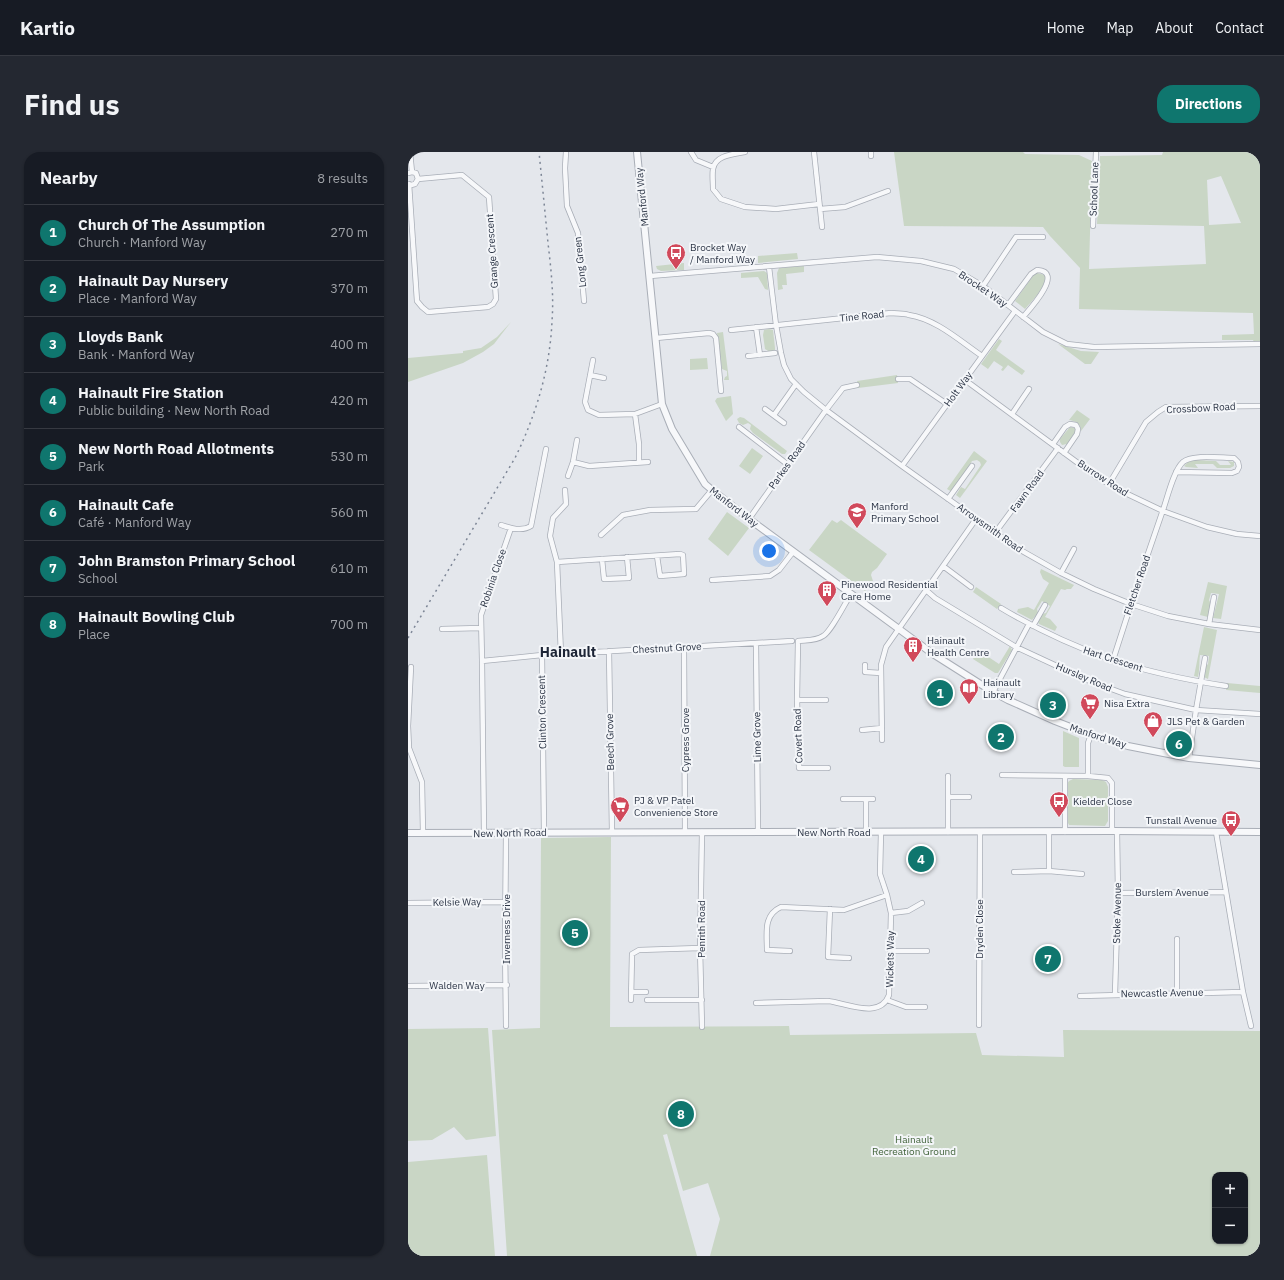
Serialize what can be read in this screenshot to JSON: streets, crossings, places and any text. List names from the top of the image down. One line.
{"streets":{"street":["School Lane","Manford Way","Grange Crescent","Long Green","Brocket Way","Tine Road","Holt Way","Crossbow Road","Parkes Road","Burrow Road","Fawn Road","Arrowsmith Road","Robinia Close","Fletcher Road","Chestnut Grove","Hart Crescent","Hursley Road","Clinton Crescent","Covert Road","Lime Grove","Cypress Grove","Beech Grove","New North Road","Burslem Avenue","Kelsie Way","Stoke Avenue","Inverness Drive","Penrith Road","Dryden Close","Wickets Way","Walden Way","Newcastle Avenue"]},"crossings":[["Manford Way","Brocket Way"],["Manford Way","Parkes Road"],["Manford Way","Covert Road"],["Brocket Way","Holt Way"],["Brocket Way","Arrowsmith Road"],["Tine Road","Holt Way"],["Tine Road","Arrowsmith Road"],["Holt Way","Burrow Road"],["Holt Way","Arrowsmith Road"],["Crossbow Road","Burrow Road"],["Parkes Road","Arrowsmith Road"],["Burrow Road","Fawn Road"],["Burrow Road","Fletcher Road"],["Fawn Road","Arrowsmith Road"],["Arrowsmith Road","Fletcher Road"],["Fletcher Road","Hart Crescent"],["Chestnut Grove","Clinton Crescent"],["Chestnut Grove","Lime Grove"],["Chestnut Grove","Cypress Grove"],["Chestnut Grove","Beech Grove"],["Clinton Crescent","New North Road"],["Lime Grove","New North Road"],["Cypress Grove","New North Road"],["Beech Grove","New North Road"],["New North Road","Stoke Avenue"],["New North Road","Inverness Drive"],["New North Road","Penrith Road"],["New North Road","Dryden Close"],["New North Road","Wickets Way"],["Burslem Avenue","Stoke Avenue"],["Kelsie Way","Inverness Drive"],["Stoke Avenue","Newcastle Avenue"],["Inverness Drive","Walden Way"]],"districts":["Hainault"],"parks":["Hainault Recreation Ground"],"places":{"bus stop":["Brocket Way / Manford Way","Kielder Close","Tunstall Avenue"],"school or university":["Manford Primary School"],"building":["Pinewood Residential Care Home","Hainault Health Centre"],"library":["Hainault Library"],"supermarket":["Nisa Extra","PJ & VP Patel Convenience Store"],"shop":["JLS Pet & Garden"]},"page":{"header":"Kartio","nav":["Home","Map","About","Contact"],"buttons":"Directions","title":"Find us","heading":["Nearby","8 results"],"list":[{"mark":"1","name":"Church Of The Assumption","note":"Church · Manford Way","value":"270 m"},{"mark":"2","name":"Hainault Day Nursery","note":"Place · Manford Way","value":"370 m"},{"mark":"3","name":"Lloyds Bank","note":"Bank · Manford Way","value":"400 m"},{"mark":"4","name":"Hainault Fire Station","note":"Public building · New North Road","value":"420 m"},{"mark":"5","name":"New North Road Allotments","note":"Park","value":"530 m"},{"mark":"6","name":"Hainault Cafe","note":"Café · Manford Way","value":"560 m"},{"mark":"7","name":"John Bramston Primary School","note":"School","value":"610 m"},{"mark":"8","name":"Hainault Bowling Club","note":"Place","value":"700 m"}],"pins":["1","3","2","6","4","5","7","8"],"map_buttons":["+","−"]}}
